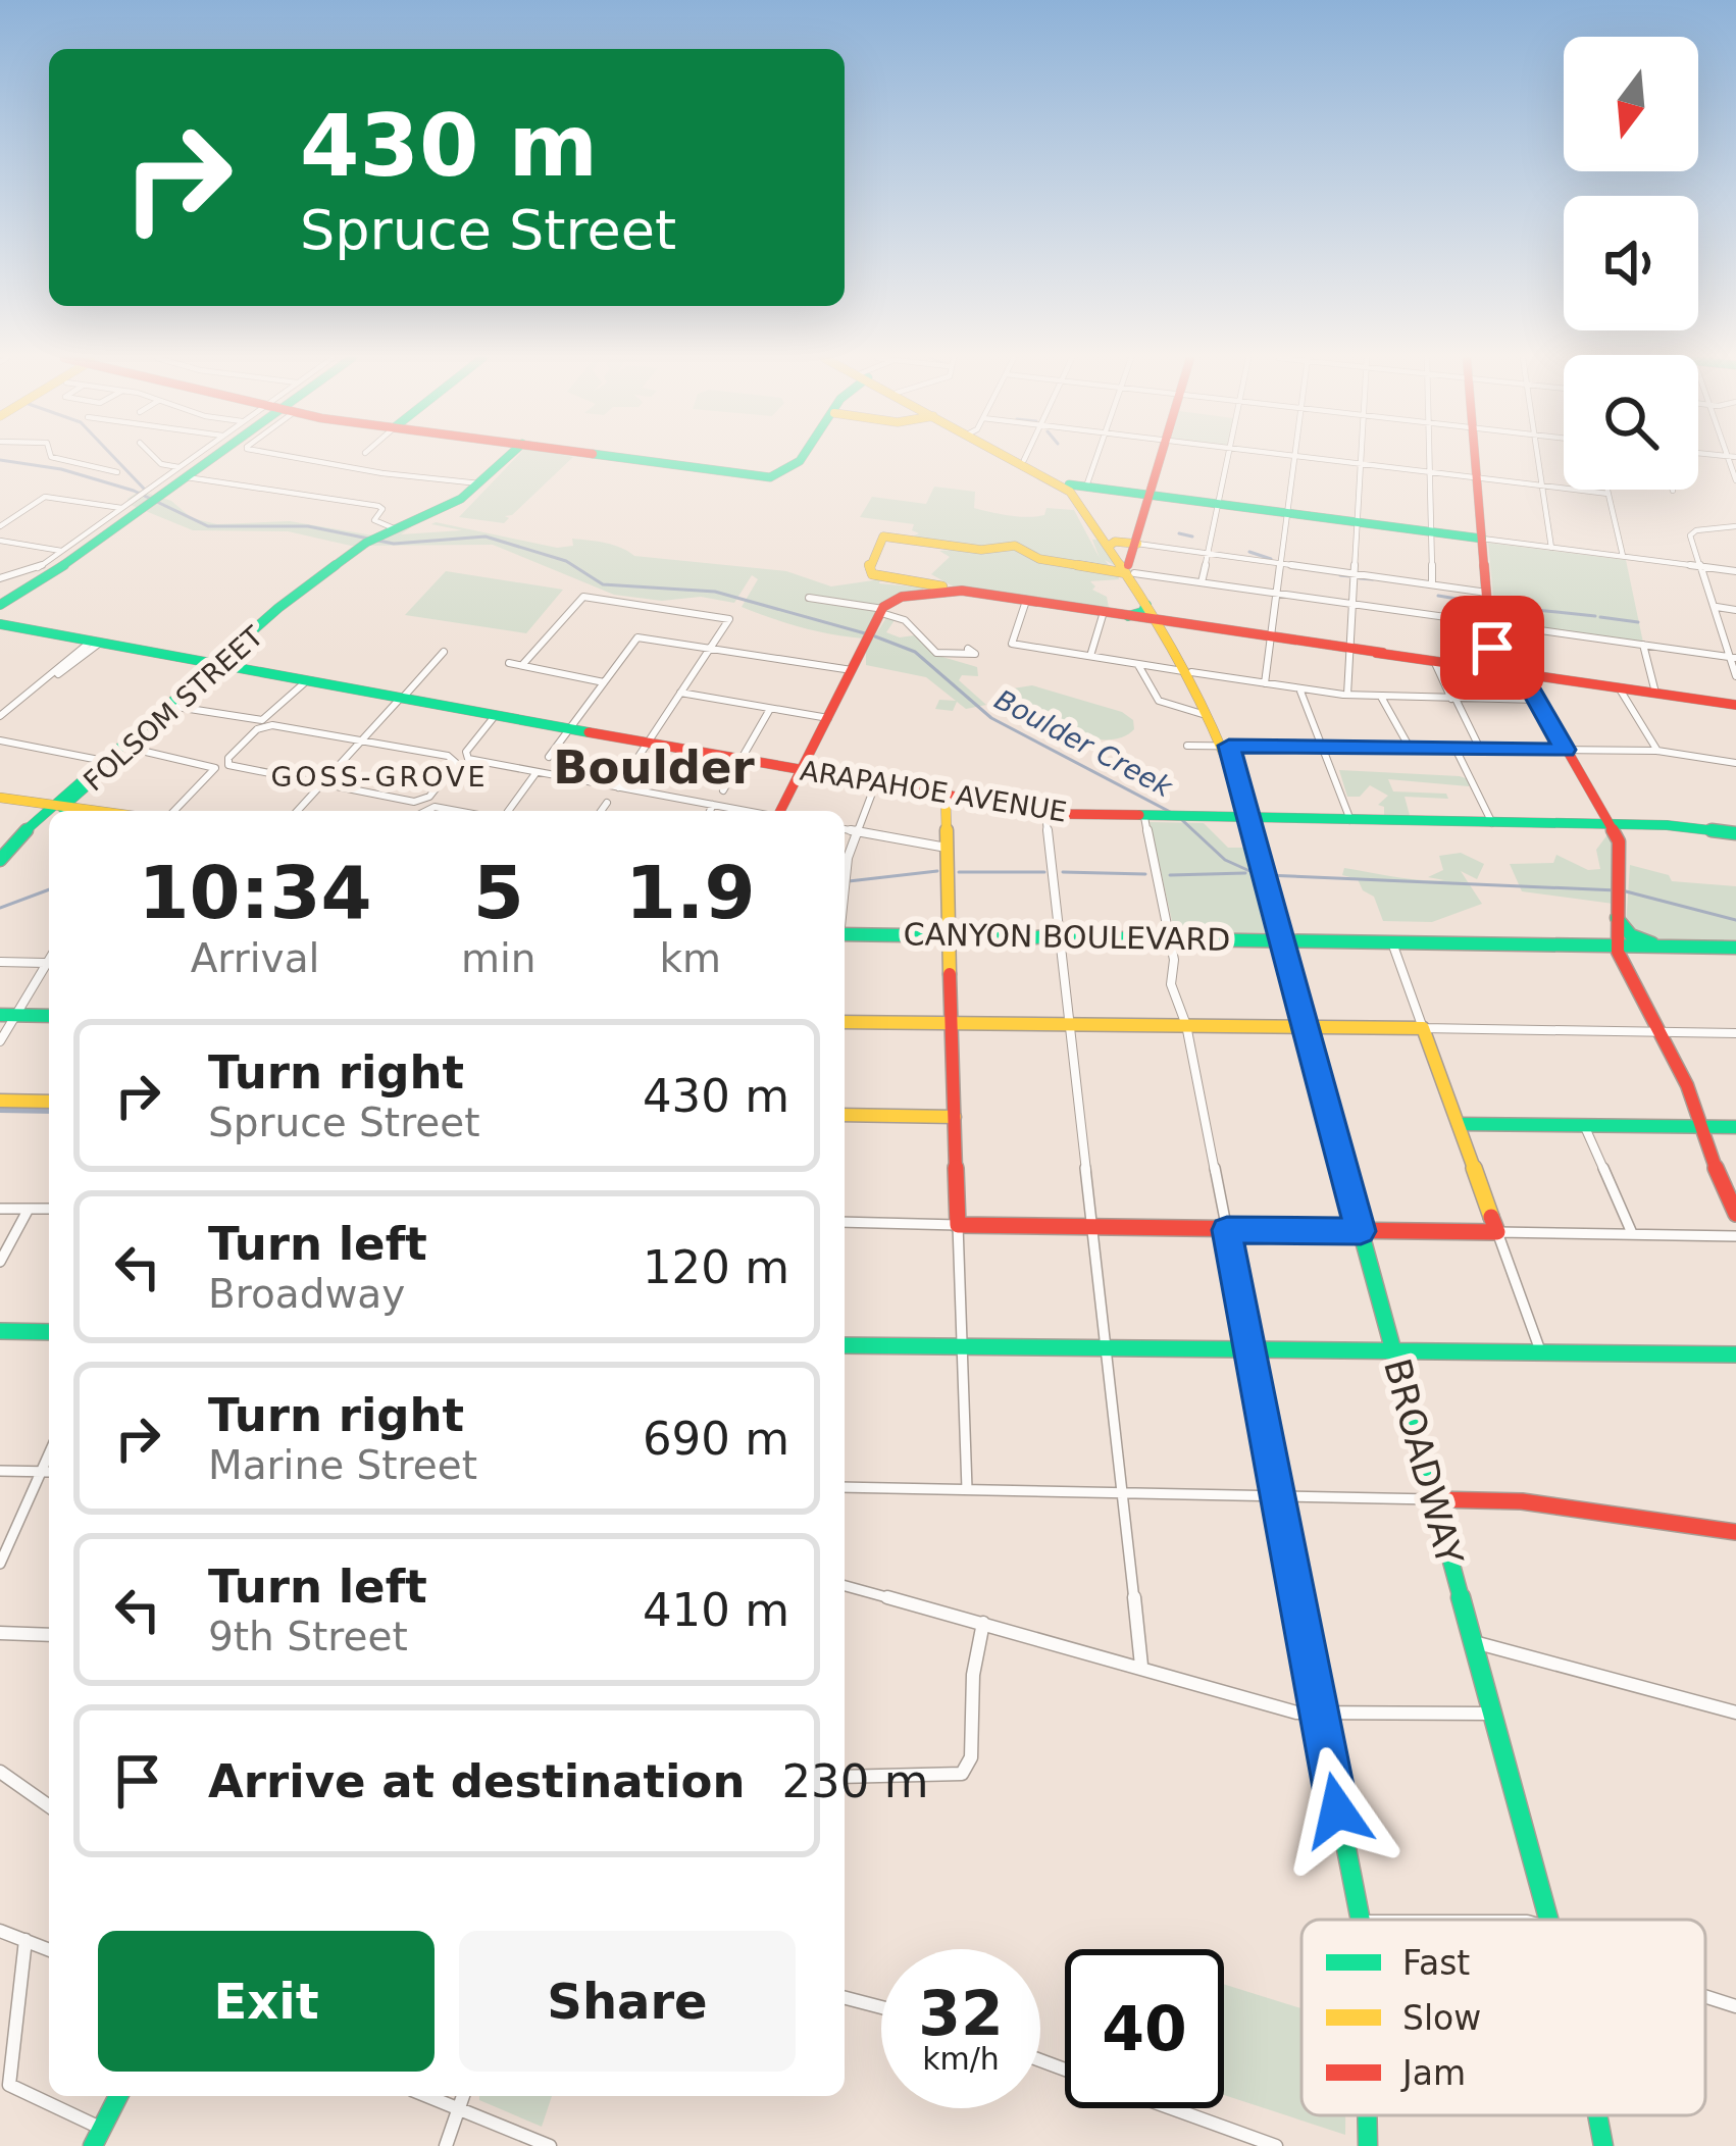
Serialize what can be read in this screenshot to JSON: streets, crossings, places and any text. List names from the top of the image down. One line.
{"streets":{"main road":["FOLSOM STREET","ARAPAHOE AVENUE","CANYON BOULEVARD","BROADWAY"]},"crossings":[["FOLSOM STREET","ARAPAHOE AVENUE"],["ARAPAHOE AVENUE","BROADWAY"],["CANYON BOULEVARD","BROADWAY"]],"districts":["Boulder","GOSS-GROVE"],"water":["Boulder Creek"],"legend":["Fast","Slow","Jam"],"north":"bottom","page":{"turn":["430 m","Spruce Street"],"eta":["10:34","Arrival","5","min","1.9","km"],"list":[{"name":"Turn right","note":"Spruce Street","value":"430 m"},{"name":"Turn left","note":"Broadway","value":"120 m"},{"name":"Turn right","note":"Marine Street","value":"690 m"},{"name":"Turn left","note":"9th Street","value":"410 m"},{"name":"Arrive at destination","value":"230 m"}],"buttons":["Exit","Share"],"speed":"32 km/h","limit":"40"}}
